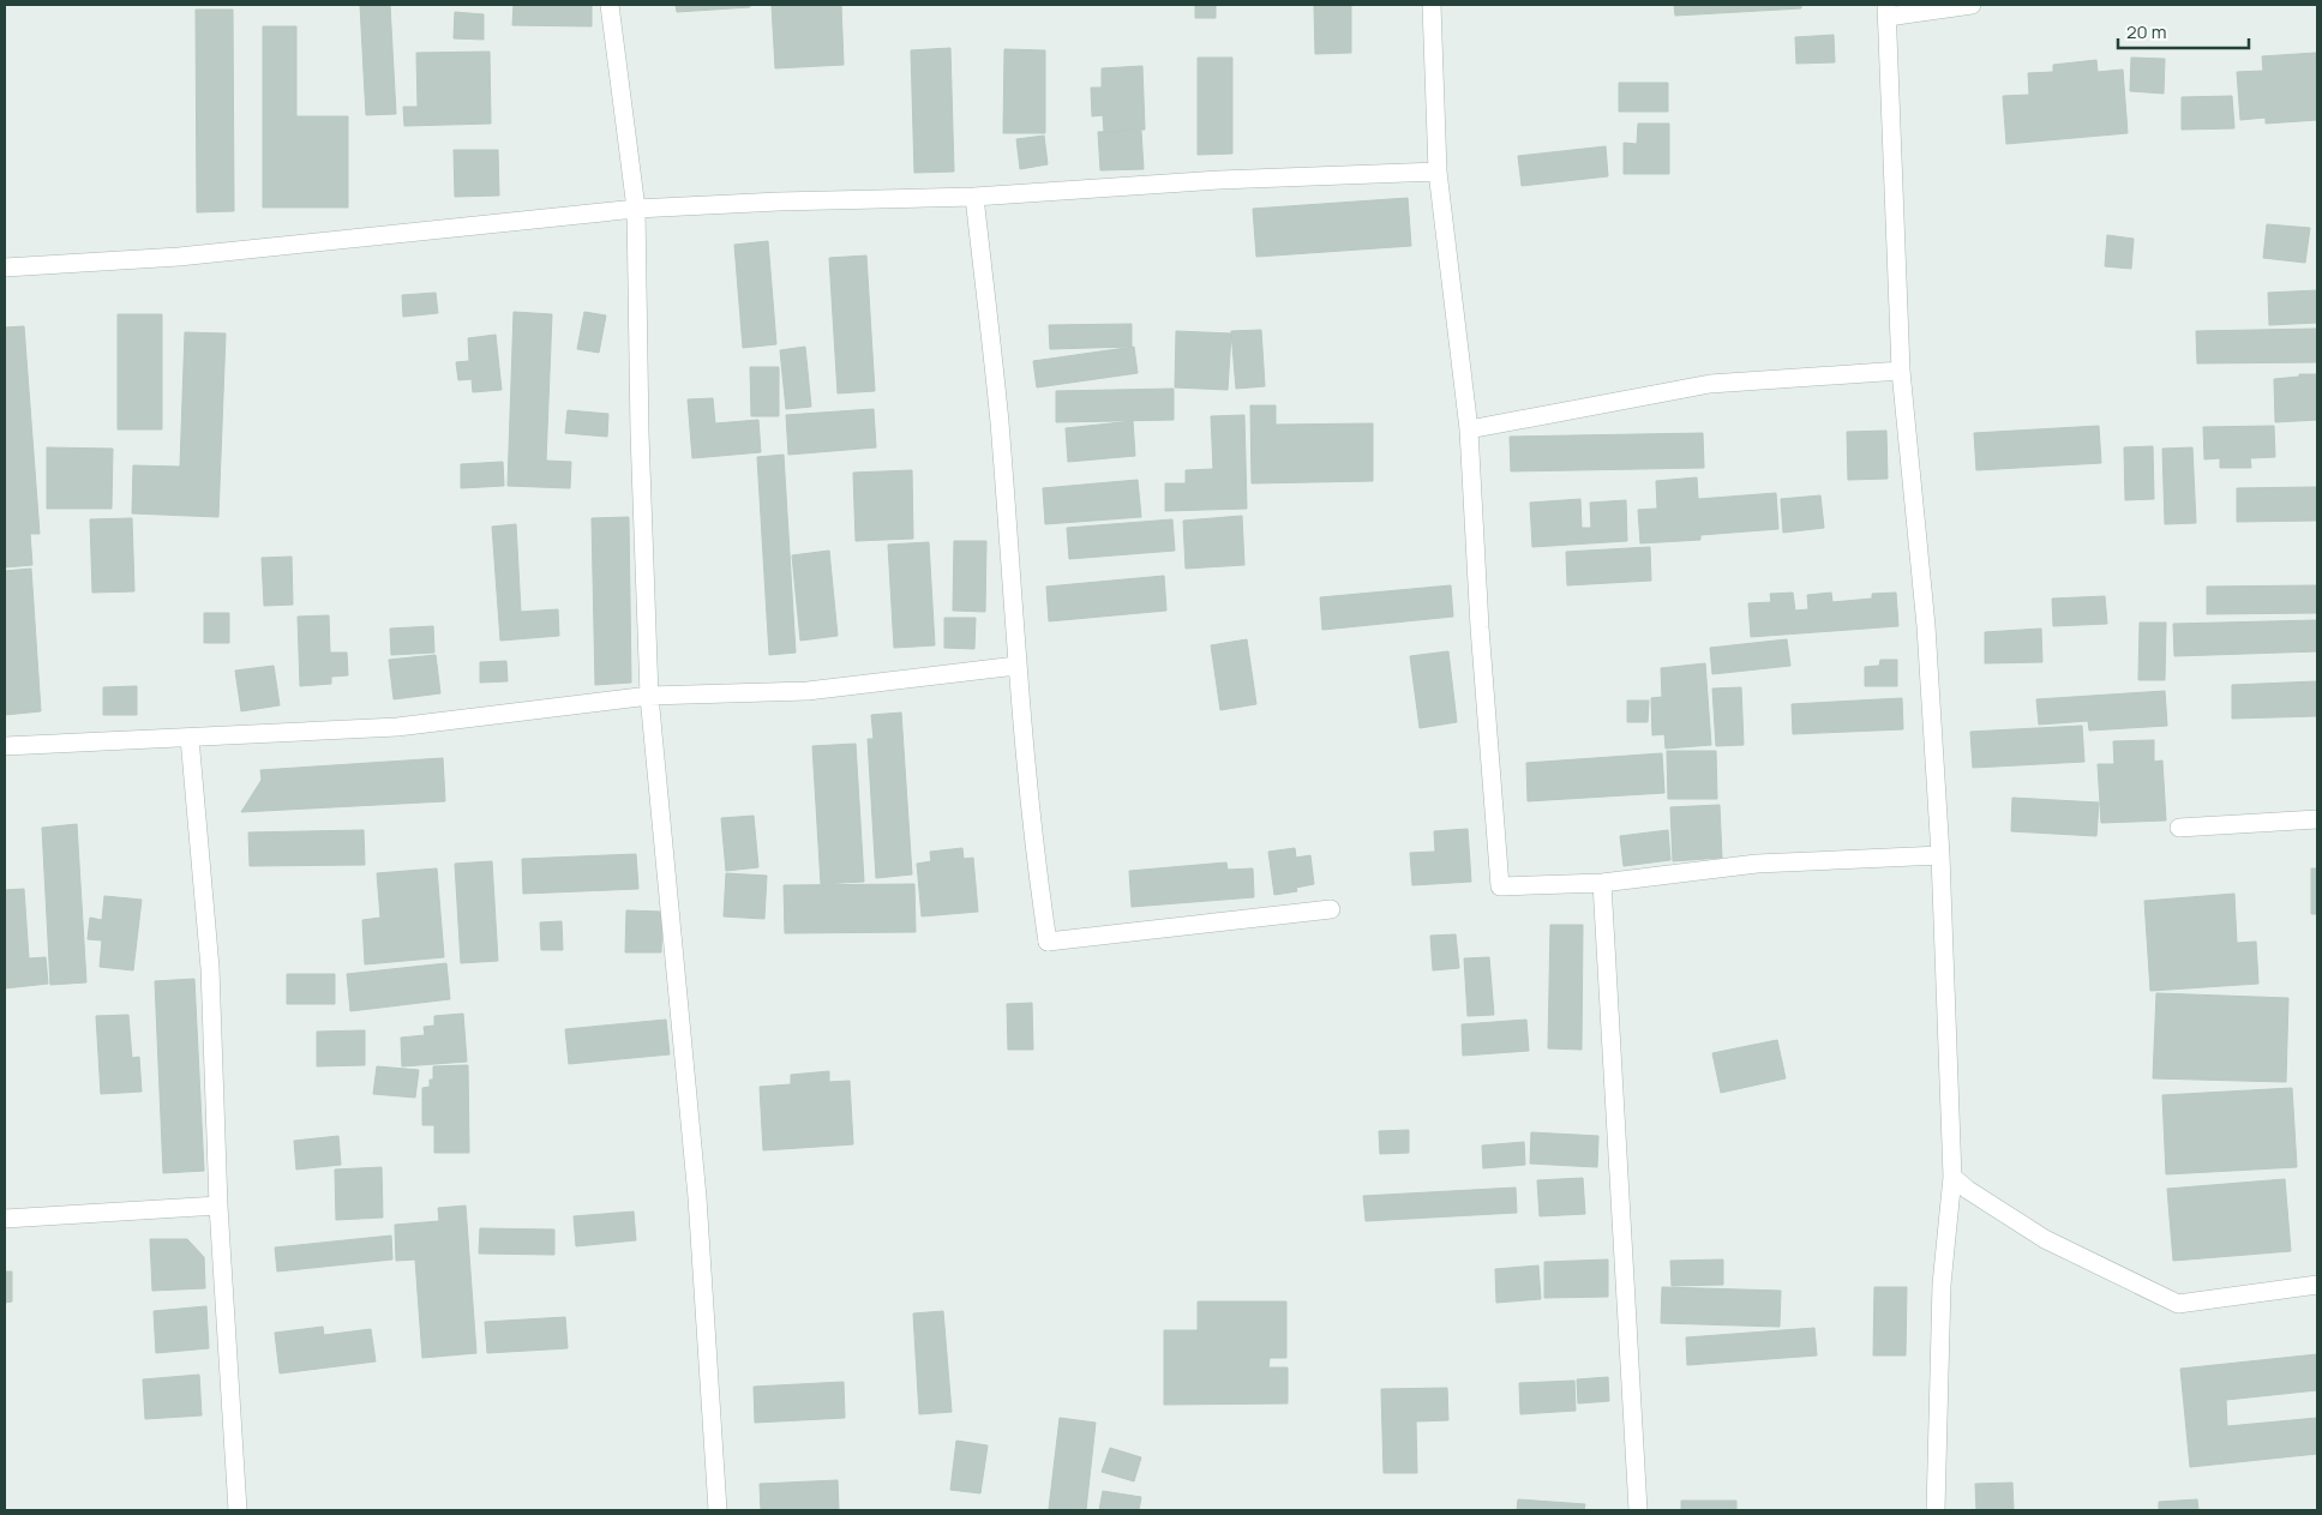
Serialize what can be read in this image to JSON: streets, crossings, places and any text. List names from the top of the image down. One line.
{"scale_bar":"20 m"}
